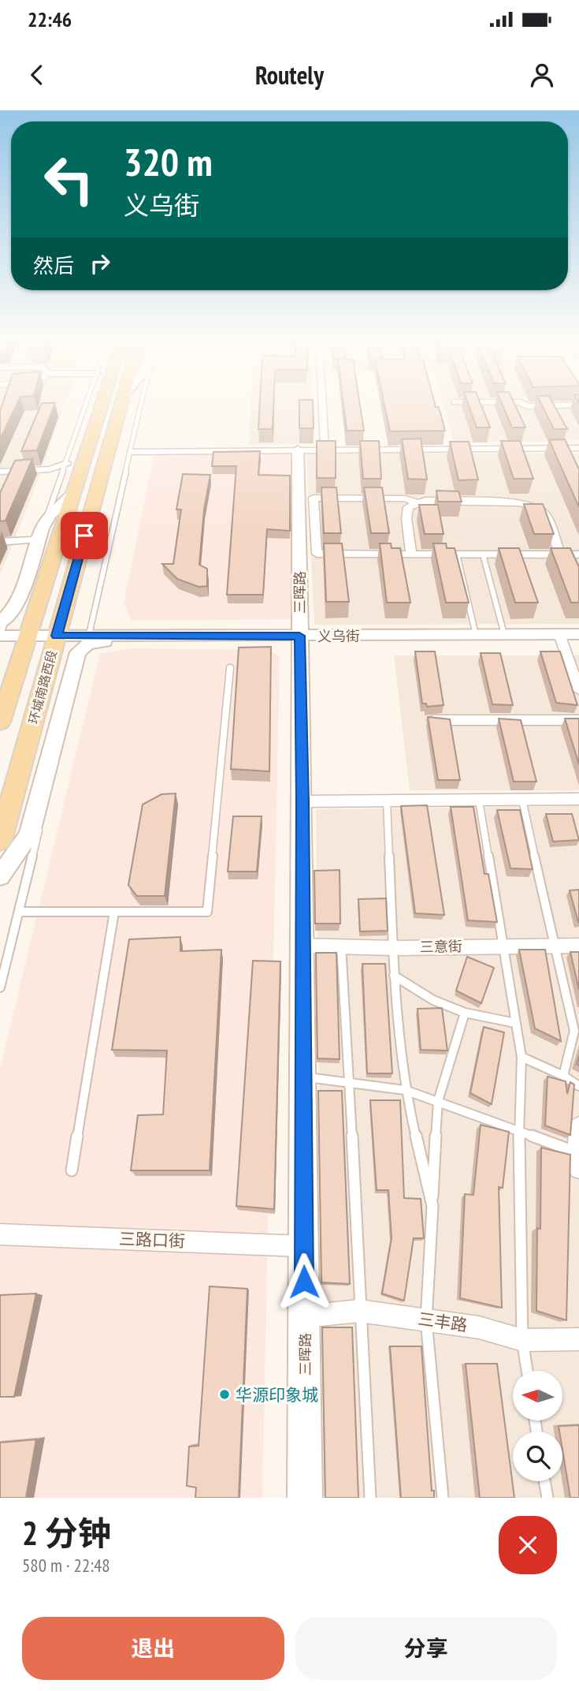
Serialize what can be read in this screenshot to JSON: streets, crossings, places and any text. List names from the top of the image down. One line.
{"streets":{"main road":["环城南路西段"],"street":["三晖路","义乌街","三意街","三路口街","三丰路"]},"crossings":[["三晖路","义乌街"],["三晖路","三意街"],["三晖路","三路口街"],["三晖路","三丰路"]],"places":["华源印象城"],"north":"left","page":{"status":"22:46","header":"Routely","turn":["320 m","义乌街"],"then":"然后","heading":["2 分钟","580 m · 22:48"],"buttons":["退出","分享"]}}
